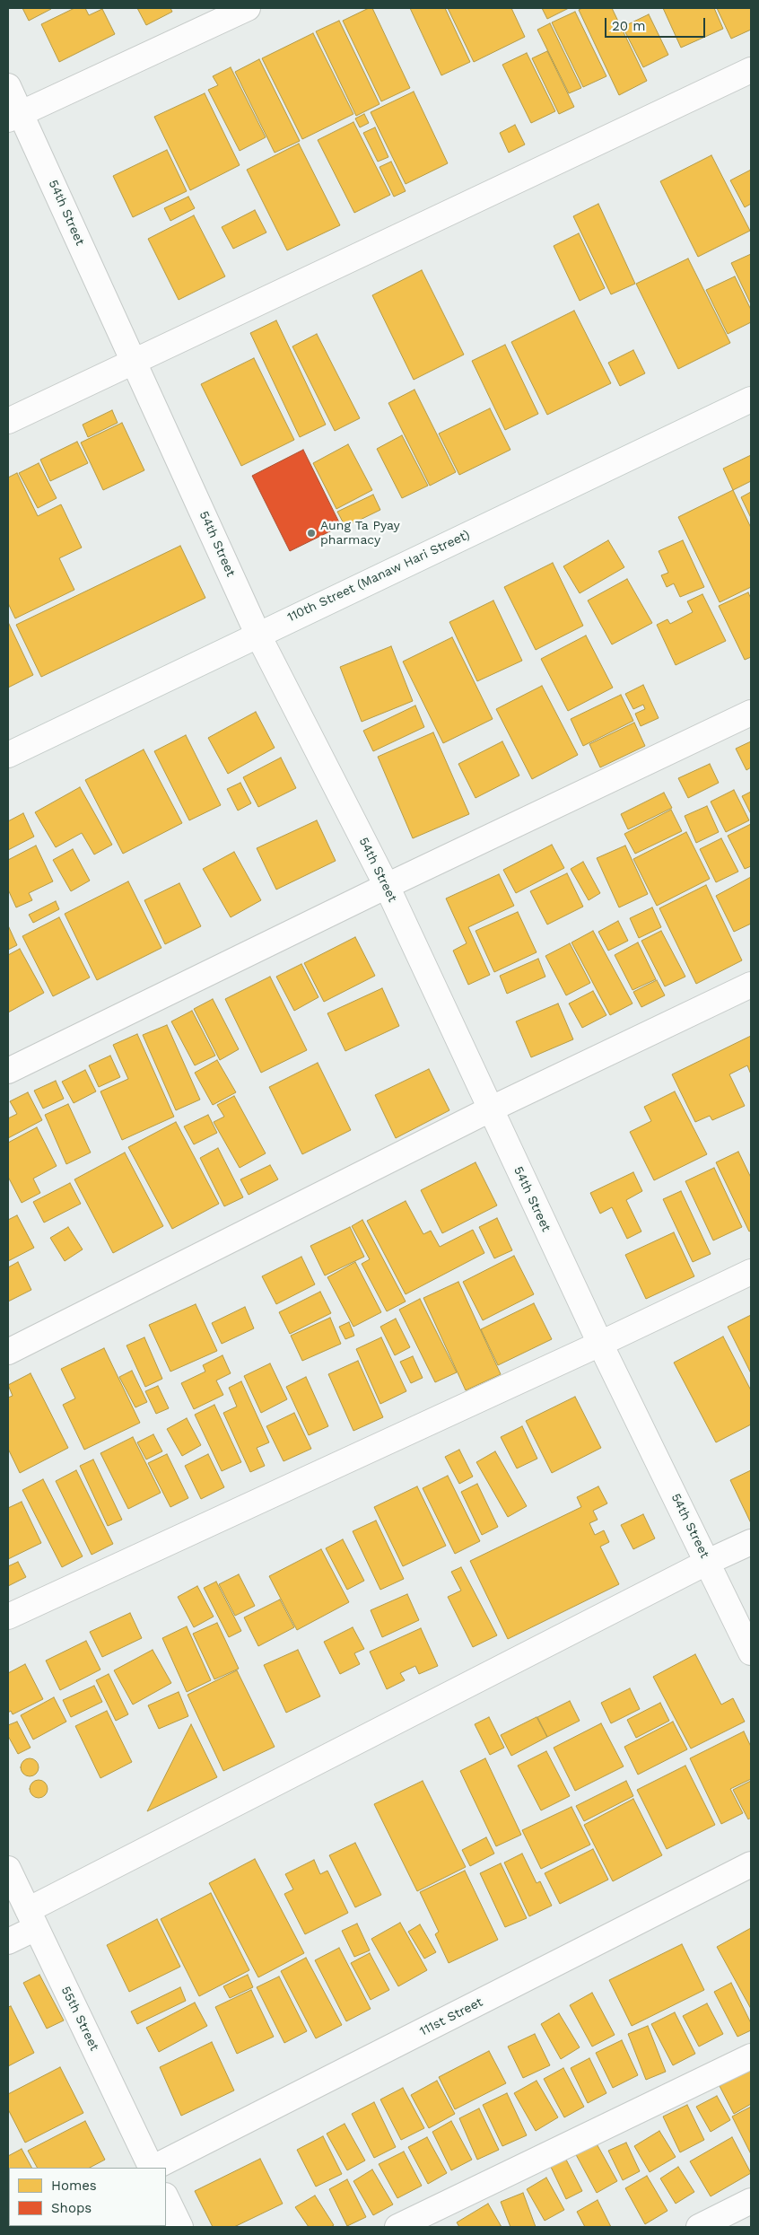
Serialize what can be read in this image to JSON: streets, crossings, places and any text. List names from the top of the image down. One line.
{"streets":{"street":["54th Street","110th Street (Manaw Hari Street)","111st Street","55th Street"]},"crossings":[["54th Street","110th Street (Manaw Hari Street)"]],"places":["Aung Ta Pyay pharmacy"],"legend":["Homes","Shops"],"scale_bar":"20 m"}
